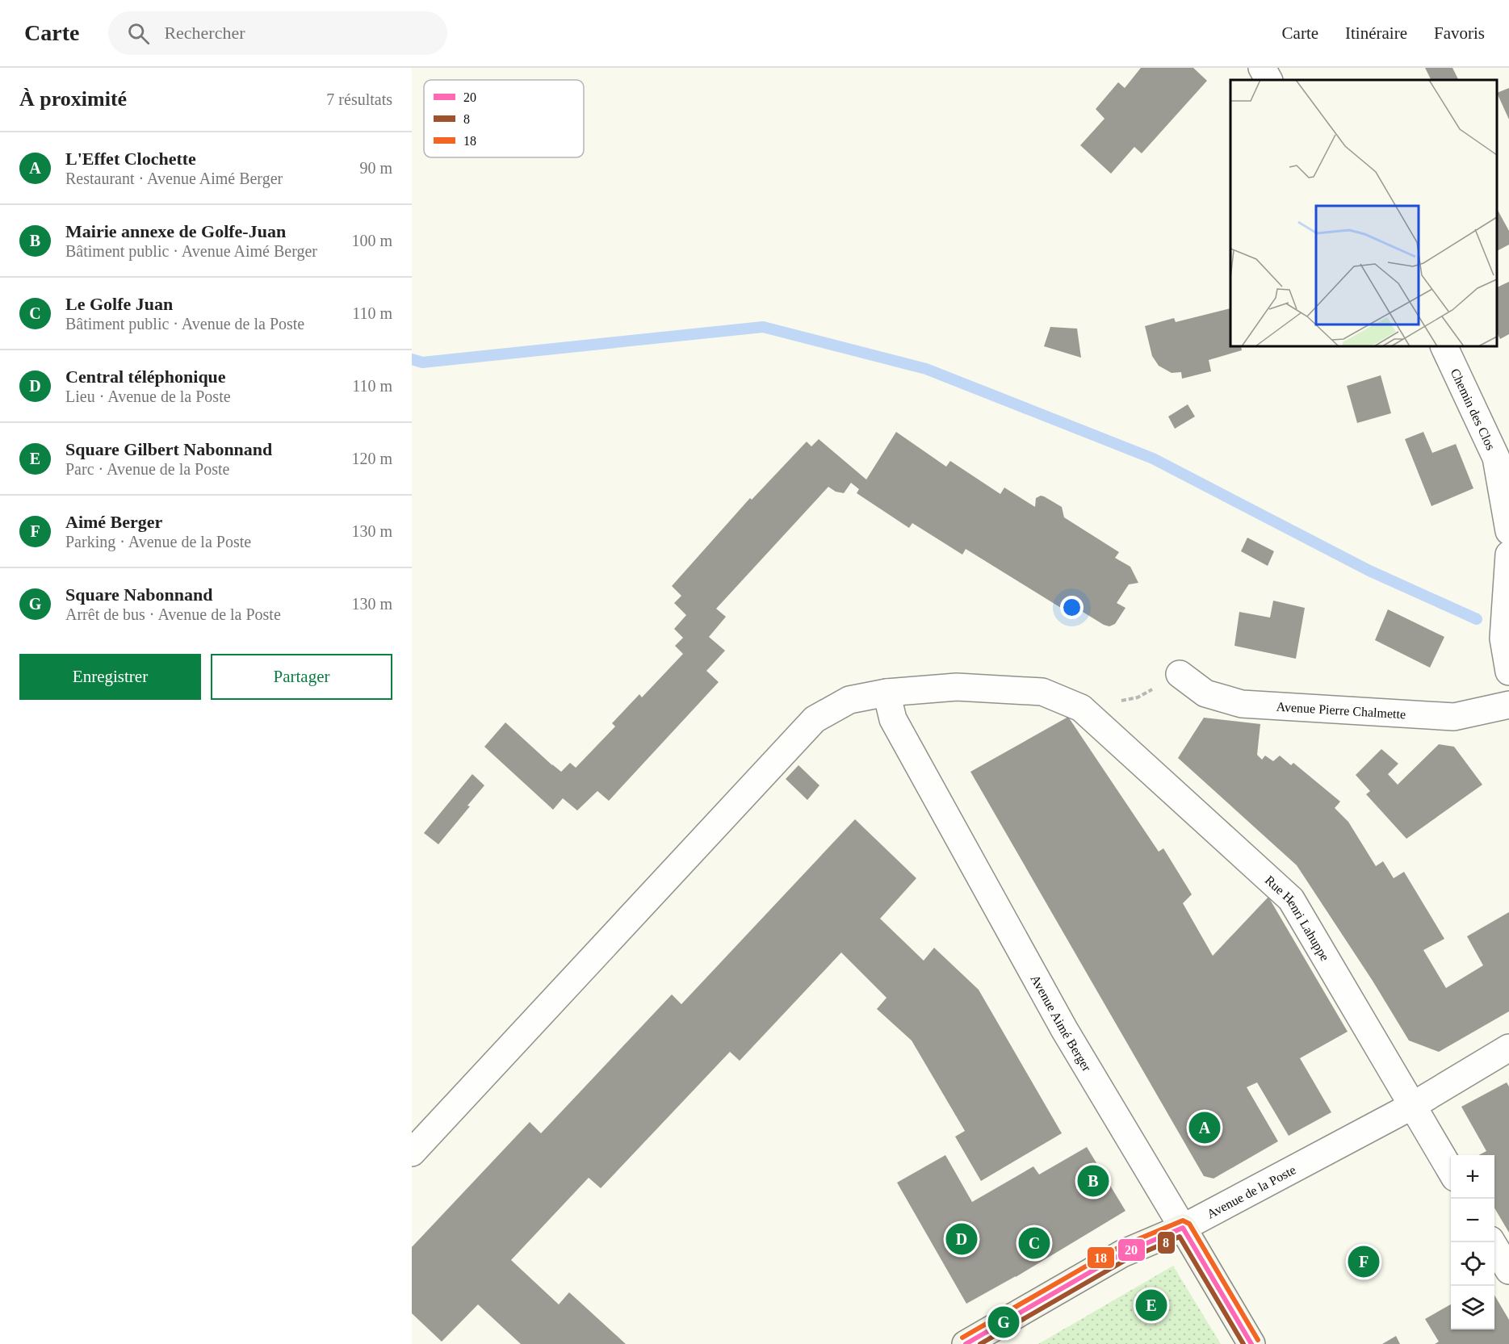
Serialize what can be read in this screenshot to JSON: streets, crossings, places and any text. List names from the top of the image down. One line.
{"streets":{"street":["Chemin des Clos","Avenue Pierre Chalmette","Rue Henri Lahuppe","Avenue Aimé Berger","Avenue de la Poste"]},"crossings":[["Rue Henri Lahuppe","Avenue de la Poste"],["Avenue Aimé Berger","Avenue de la Poste"]],"lines":["transit line 18","transit line 20","transit line 8"],"legend":["20","8","18"],"page":{"header":"Carte","search":"Rechercher","nav":["Carte","Itinéraire","Favoris"],"heading":["À proximité","7 résultats"],"list":[{"mark":"A","name":"L'Effet Clochette","note":"Restaurant · Avenue Aimé Berger","value":"90 m"},{"mark":"B","name":"Mairie annexe de Golfe-Juan","note":"Bâtiment public · Avenue Aimé Berger","value":"100 m"},{"mark":"C","name":"Le Golfe Juan","note":"Bâtiment public · Avenue de la Poste","value":"110 m"},{"mark":"D","name":"Central téléphonique","note":"Lieu · Avenue de la Poste","value":"110 m"},{"mark":"E","name":"Square Gilbert Nabonnand","note":"Parc · Avenue de la Poste","value":"120 m"},{"mark":"F","name":"Aimé Berger","note":"Parking · Avenue de la Poste","value":"130 m"},{"mark":"G","name":"Square Nabonnand","note":"Arrêt de bus · Avenue de la Poste","value":"130 m"}],"buttons":["Enregistrer","Partager"],"pins":["A","B","D","C","F","E","G"],"map_buttons":["+","−"]}}
